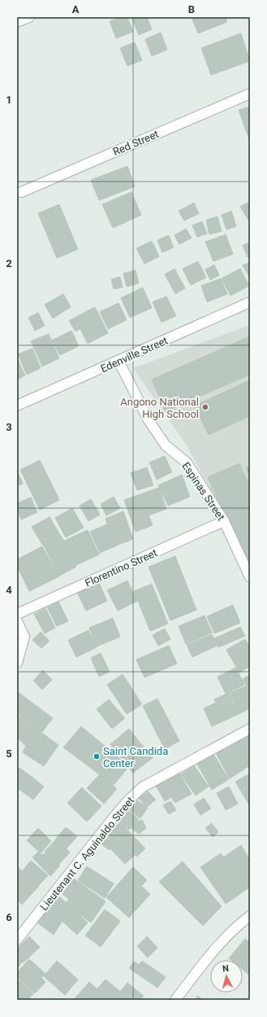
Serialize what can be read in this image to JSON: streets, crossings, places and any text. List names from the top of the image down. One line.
{"streets":{"street":["Red Street","Edenville Street","Espinas Street","Florentino Street","Lieutenant C. Aguinaldo Street"]},"crossings":[["Edenville Street","Espinas Street"],["Espinas Street","Florentino Street"]],"places":["Angono National High School","Saint Candida Center"],"north":"top","grid":{"columns":["A","B"],"rows":["1","2","3","4","5","6"]}}
